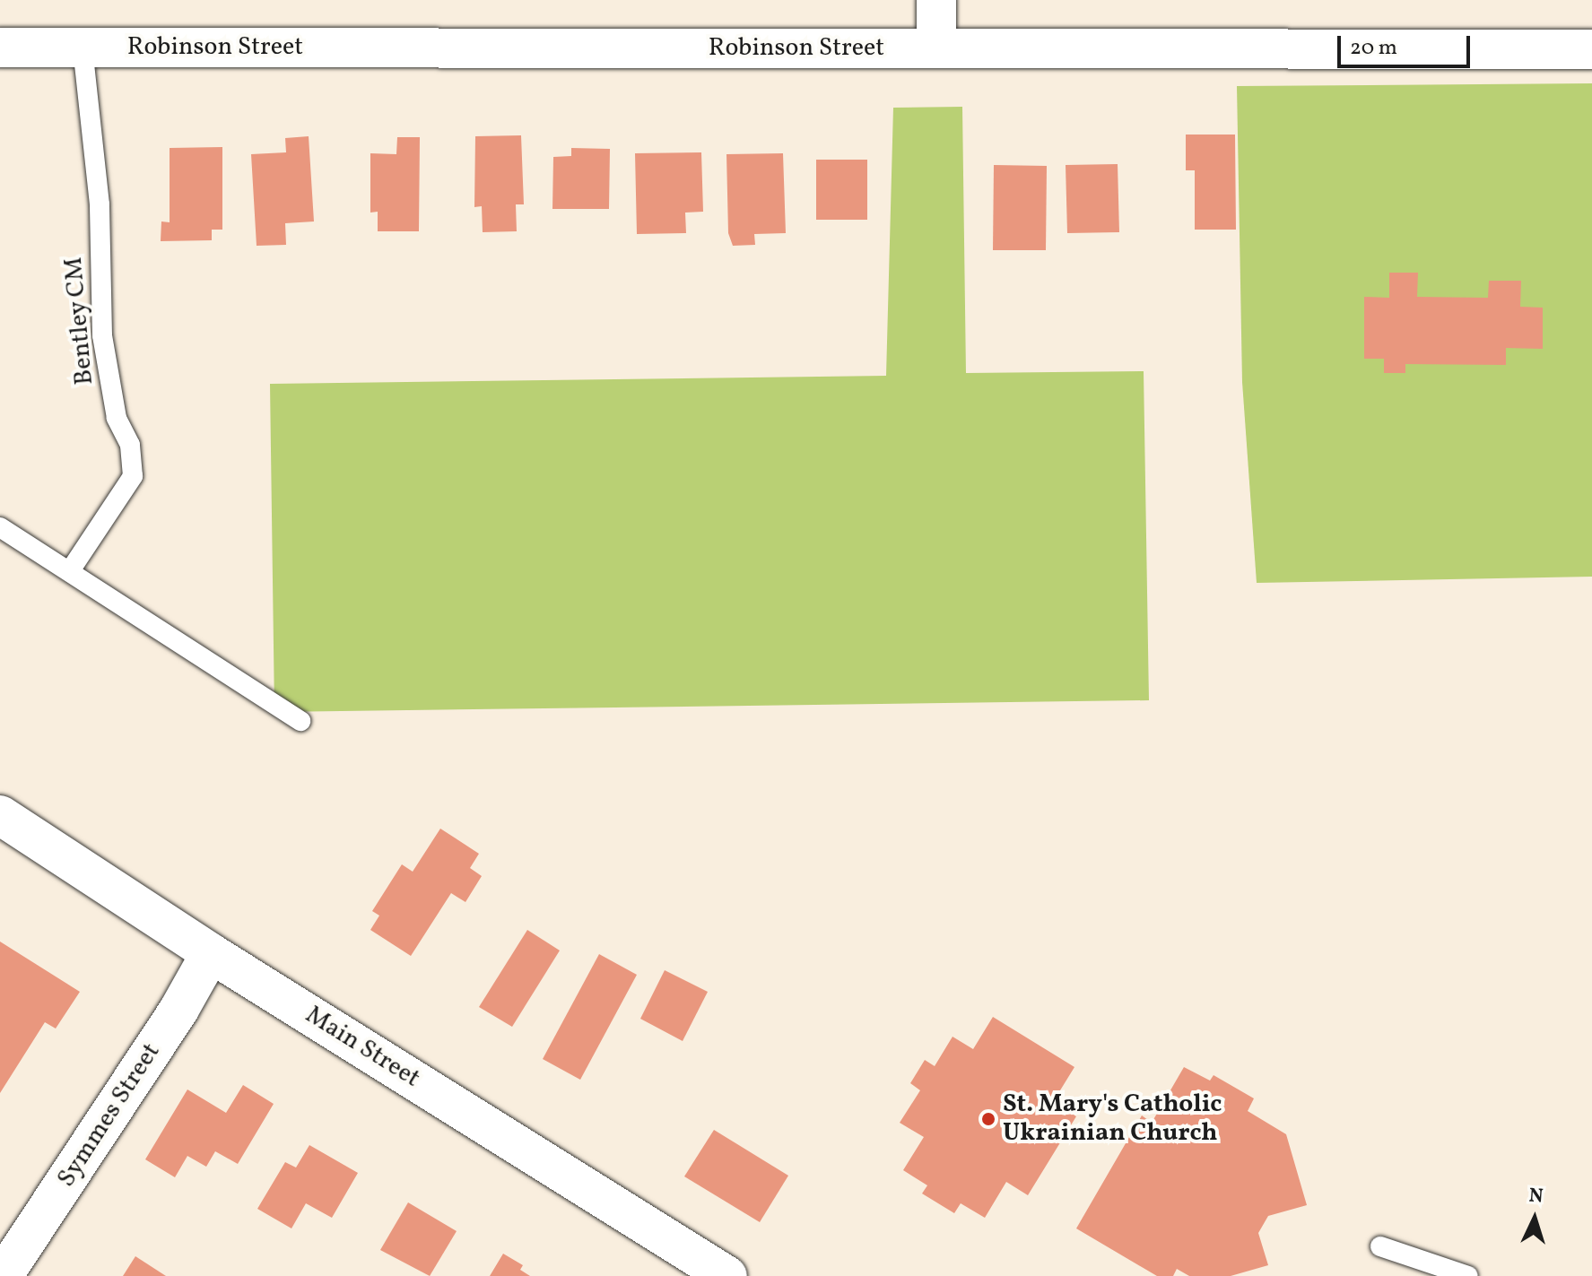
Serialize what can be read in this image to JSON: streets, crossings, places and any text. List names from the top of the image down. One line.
{"streets":{"street":["Robinson Street","Main Street","Symmes Street"],"lane":["Bentley CM"]},"crossings":[["Robinson Street","Bentley CM"],["Main Street","Symmes Street"]],"places":["St. Mary's Catholic Ukrainian Church"],"scale_bar":"20 m","north":"top"}
